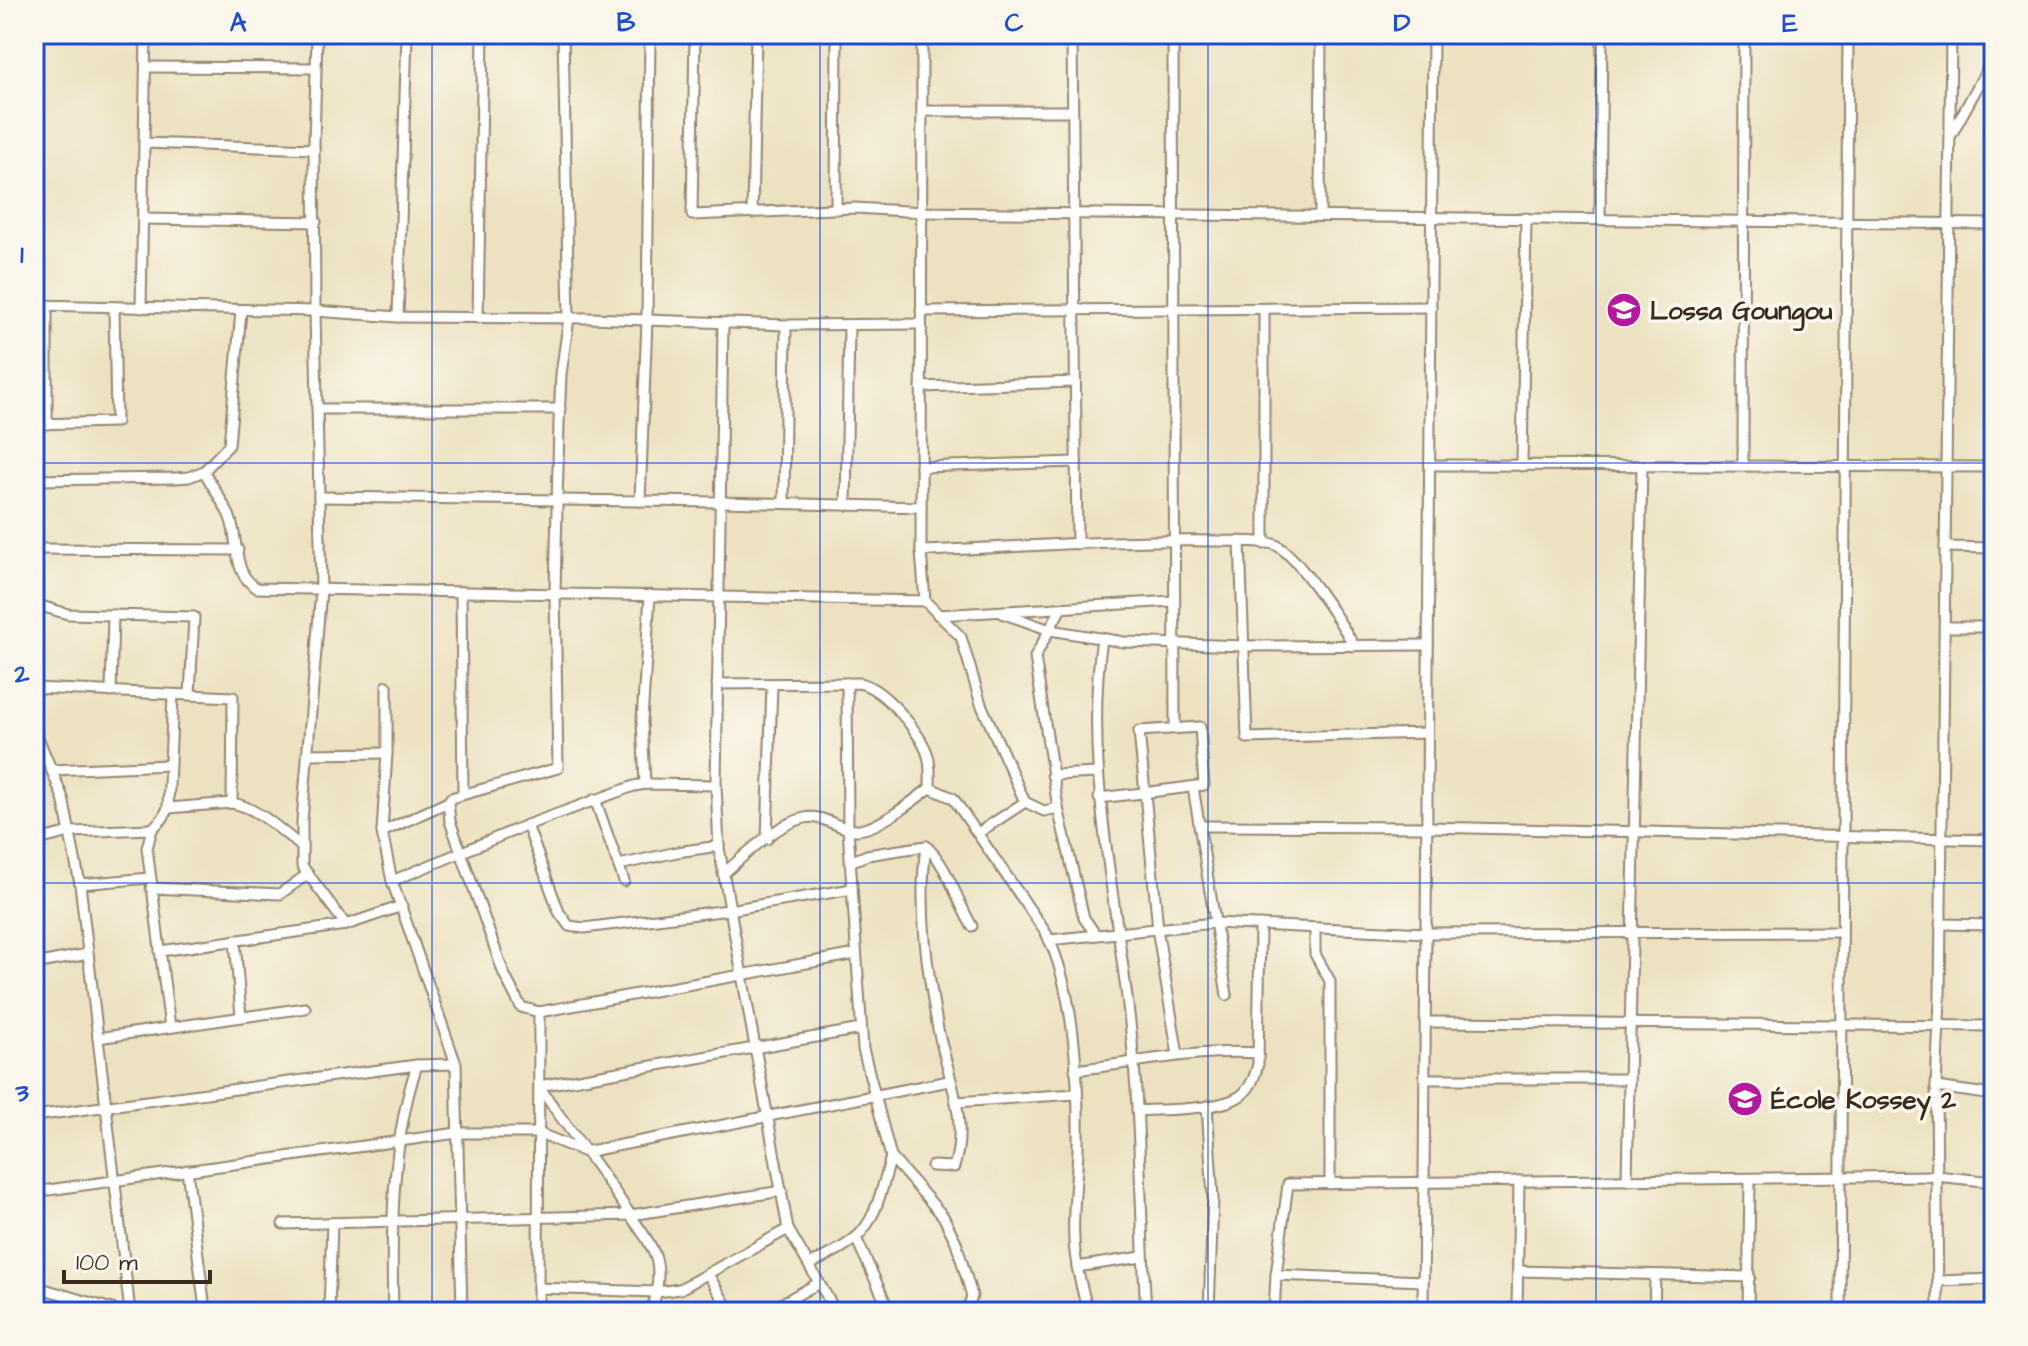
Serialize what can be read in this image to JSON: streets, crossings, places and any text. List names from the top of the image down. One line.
{"places":{"school or university":["Lossa Goungou","École Kossey 2"]},"scale_bar":"100 m","grid":{"columns":["A","B","C","D","E"],"rows":["1","2","3"]}}
